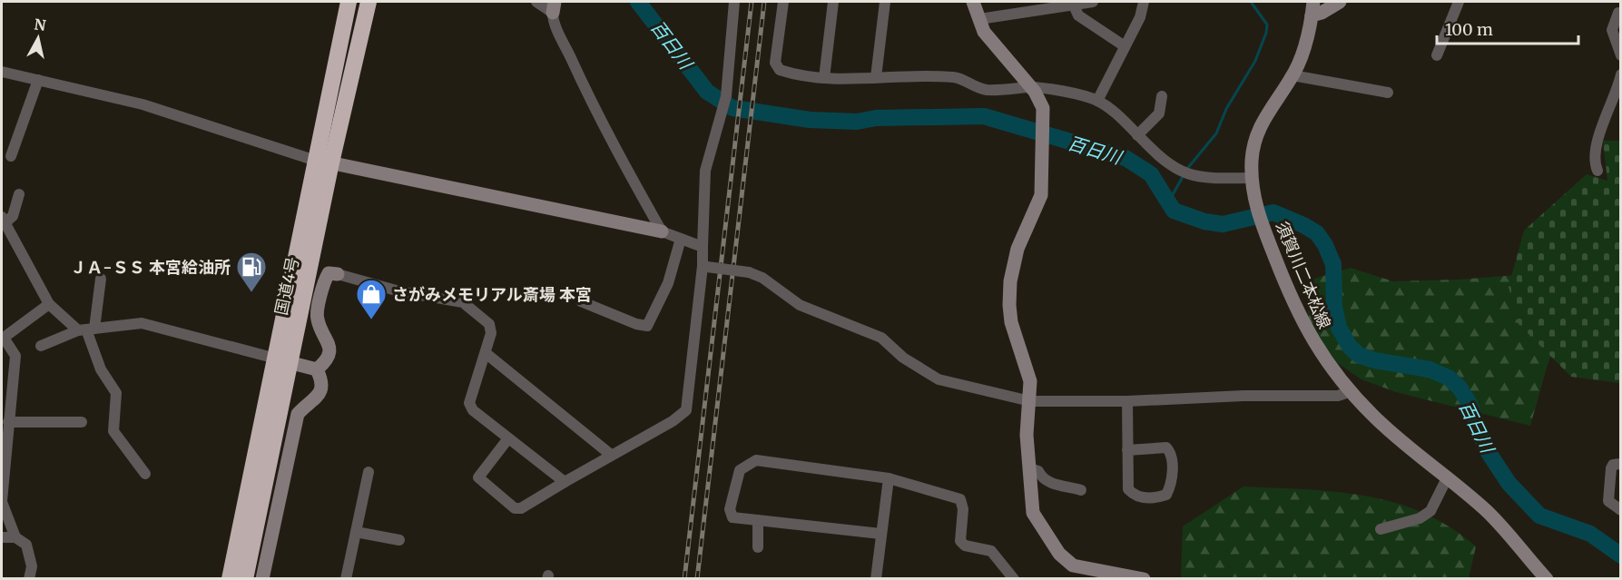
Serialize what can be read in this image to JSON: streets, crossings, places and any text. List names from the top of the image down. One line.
{"streets":{"highway":["国道4号"],"street":["須賀川二本松線"]},"water":["百日川"],"places":{"fuel station":["ＪＡ-ＳＳ 本宮給油所"],"shop":["さがみメモリアル斎場 本宮"]},"scale_bar":"100 m","north":"top"}
